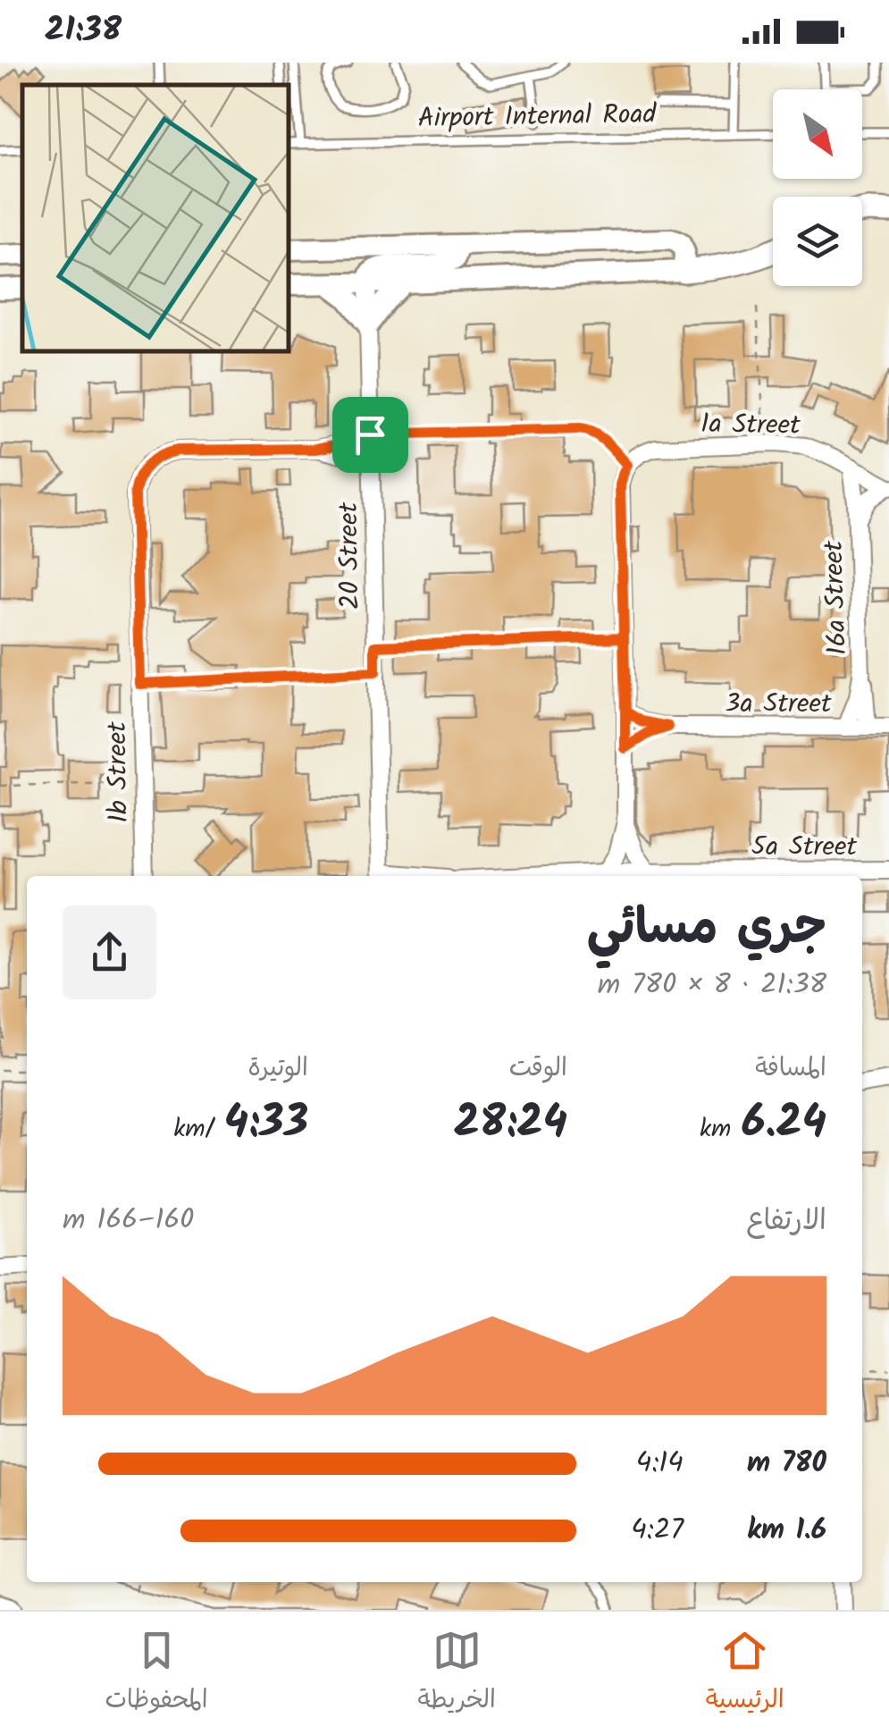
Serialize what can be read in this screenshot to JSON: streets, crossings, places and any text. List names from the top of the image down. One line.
{"streets":{"street":["1a Street","20 Street","16a Street","3a Street","1b Street","5a Street"],"lane":["Airport Internal Road"]},"crossings":[["1a Street","16a Street"],["1a Street","3a Street"],["20 Street","1b Street"],["16a Street","3a Street"]],"north":"bottom right","page":{"status":"21:38","heading":["جري مسائي","21:38 · 8 × 780 m"],"stats":[["المسافة","6.24 km"],["الوقت","28:24"],["الوتيرة","4:33 /km"]],"chart":["الارتفاع","160–166 m"],"list":[{"name":"780 m","note":"4:14"},{"name":"1.6 km","note":"4:27"}],"tabs":["الرئيسية","الخريطة","المحفوظات"]}}
